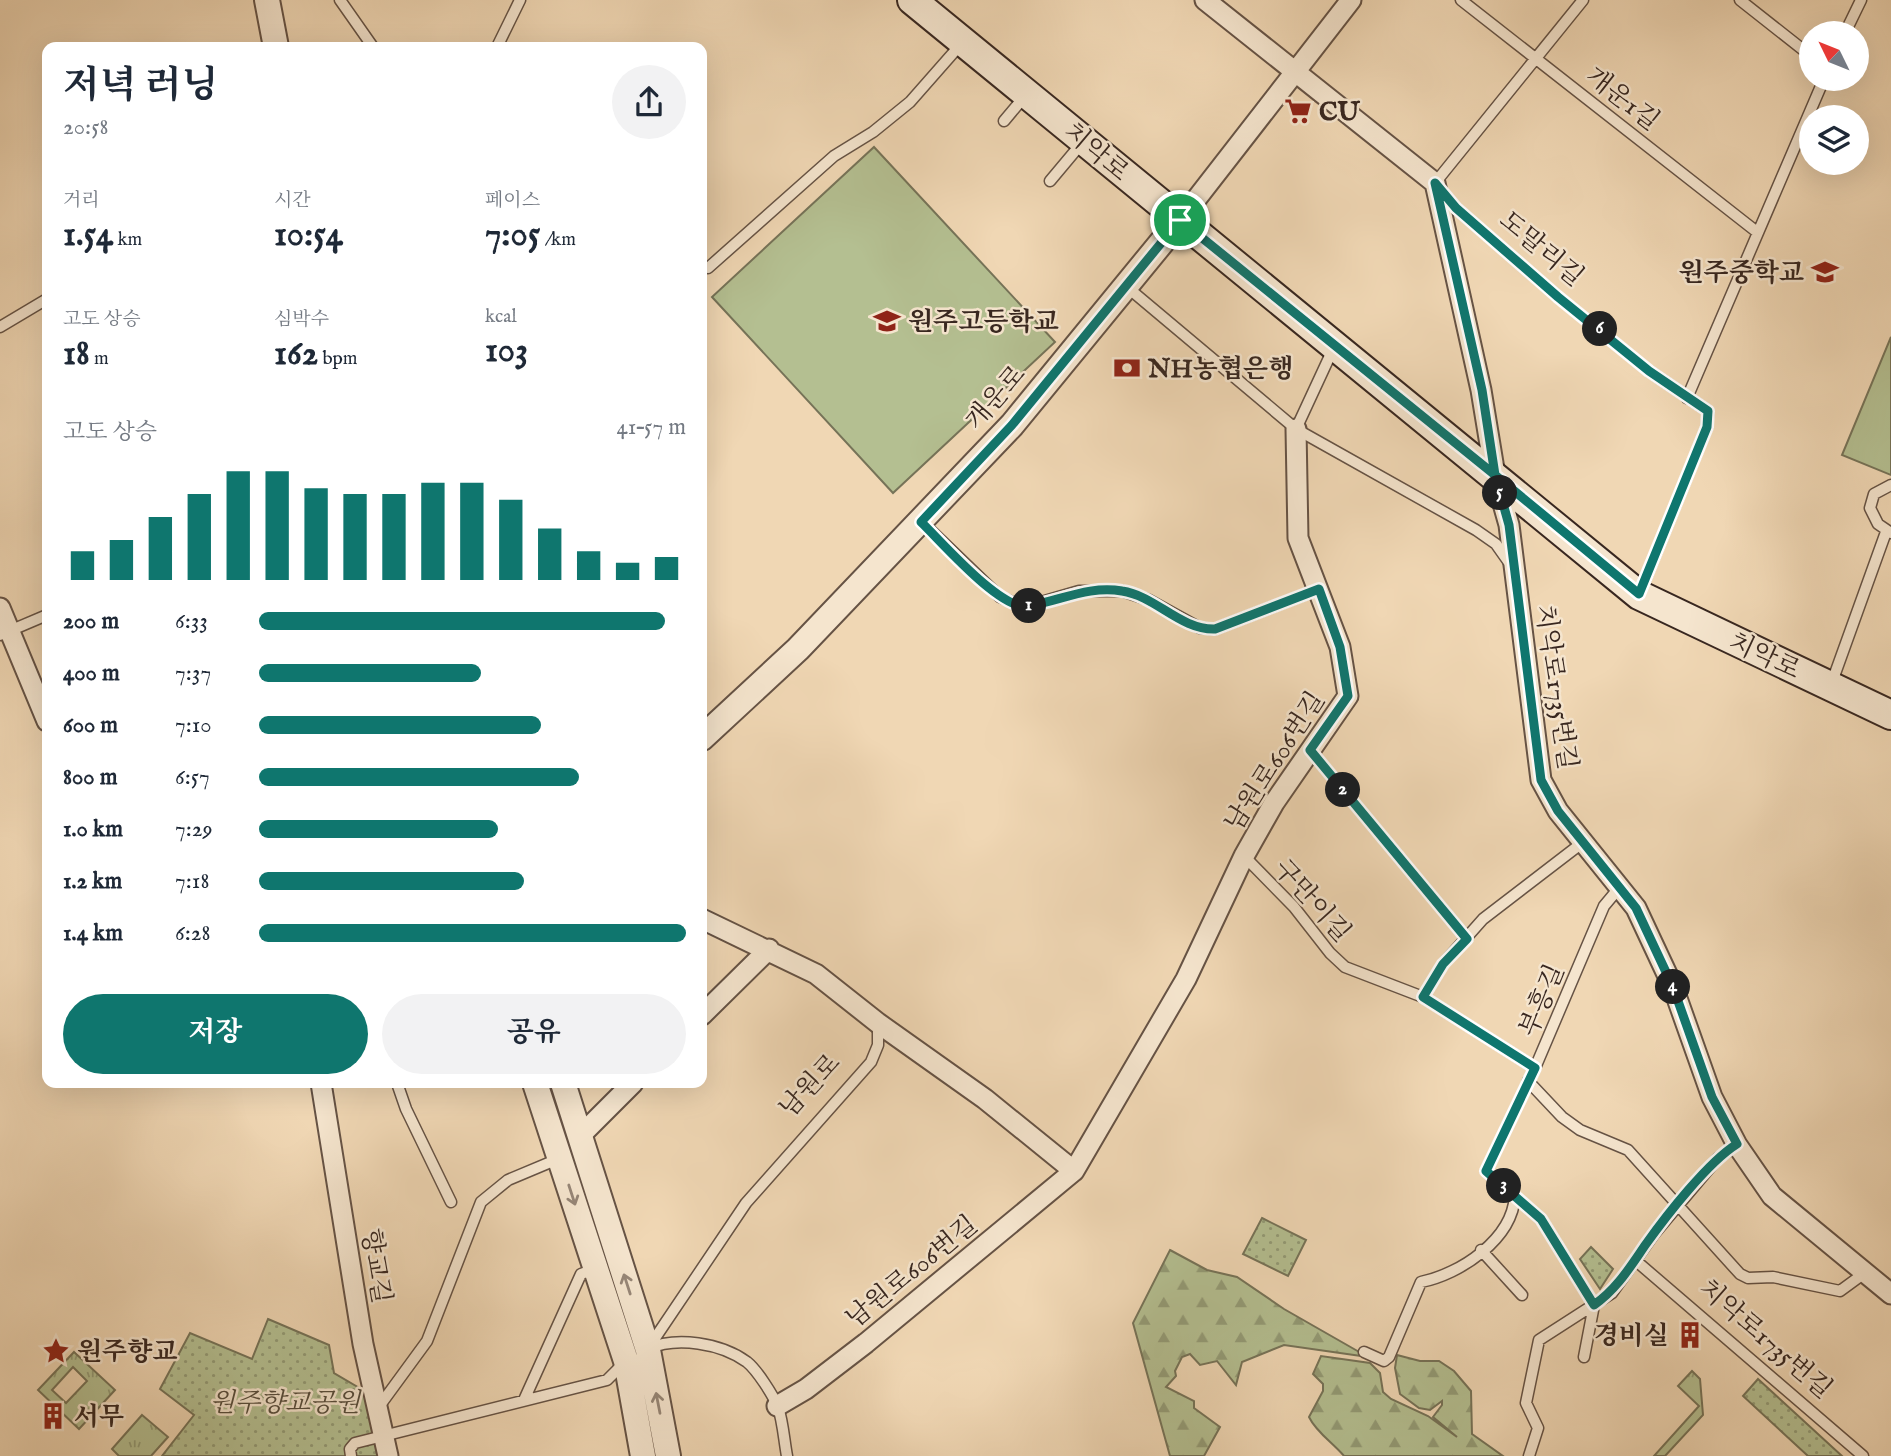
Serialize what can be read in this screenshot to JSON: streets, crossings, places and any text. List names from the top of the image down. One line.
{"streets":{"main road":["치악로"],"street":["도말리길","개운로","치악로1735번길","남원로606번길","향교길"],"lane":["개운1길","구만이길","부흥길","남원로"]},"crossings":[["치악로","개운로"],["치악로","치악로1735번길"],["도말리길","개운로"],["치악로1735번길","부흥길"],["남원로606번길","구만이길"],["구만이길","부흥길"]],"parks":["원주향교공원"],"places":{"supermarket":["CU"],"school or university":["원주중학교","원주고등학교"],"bank":["NH농협은행"],"building":["경비실","서무"],"place":["원주향교"]},"north":"top left","page":{"heading":["저녁 러닝","20:58"],"stats":[["거리","1.54 km"],["시간","10:54"],["페이스","7:05 /km"],["고도 상승","18 m"],["심박수","162 bpm"],["kcal","103"]],"pins":["6","5","1","2","4","3"],"chart":["고도 상승","41–57 m"],"list":[{"name":"200 m","note":"6:33"},{"name":"400 m","note":"7:37"},{"name":"600 m","note":"7:10"},{"name":"800 m","note":"6:57"},{"name":"1.0 km","note":"7:29"},{"name":"1.2 km","note":"7:18"},{"name":"1.4 km","note":"6:28"}],"buttons":["저장","공유"]}}
